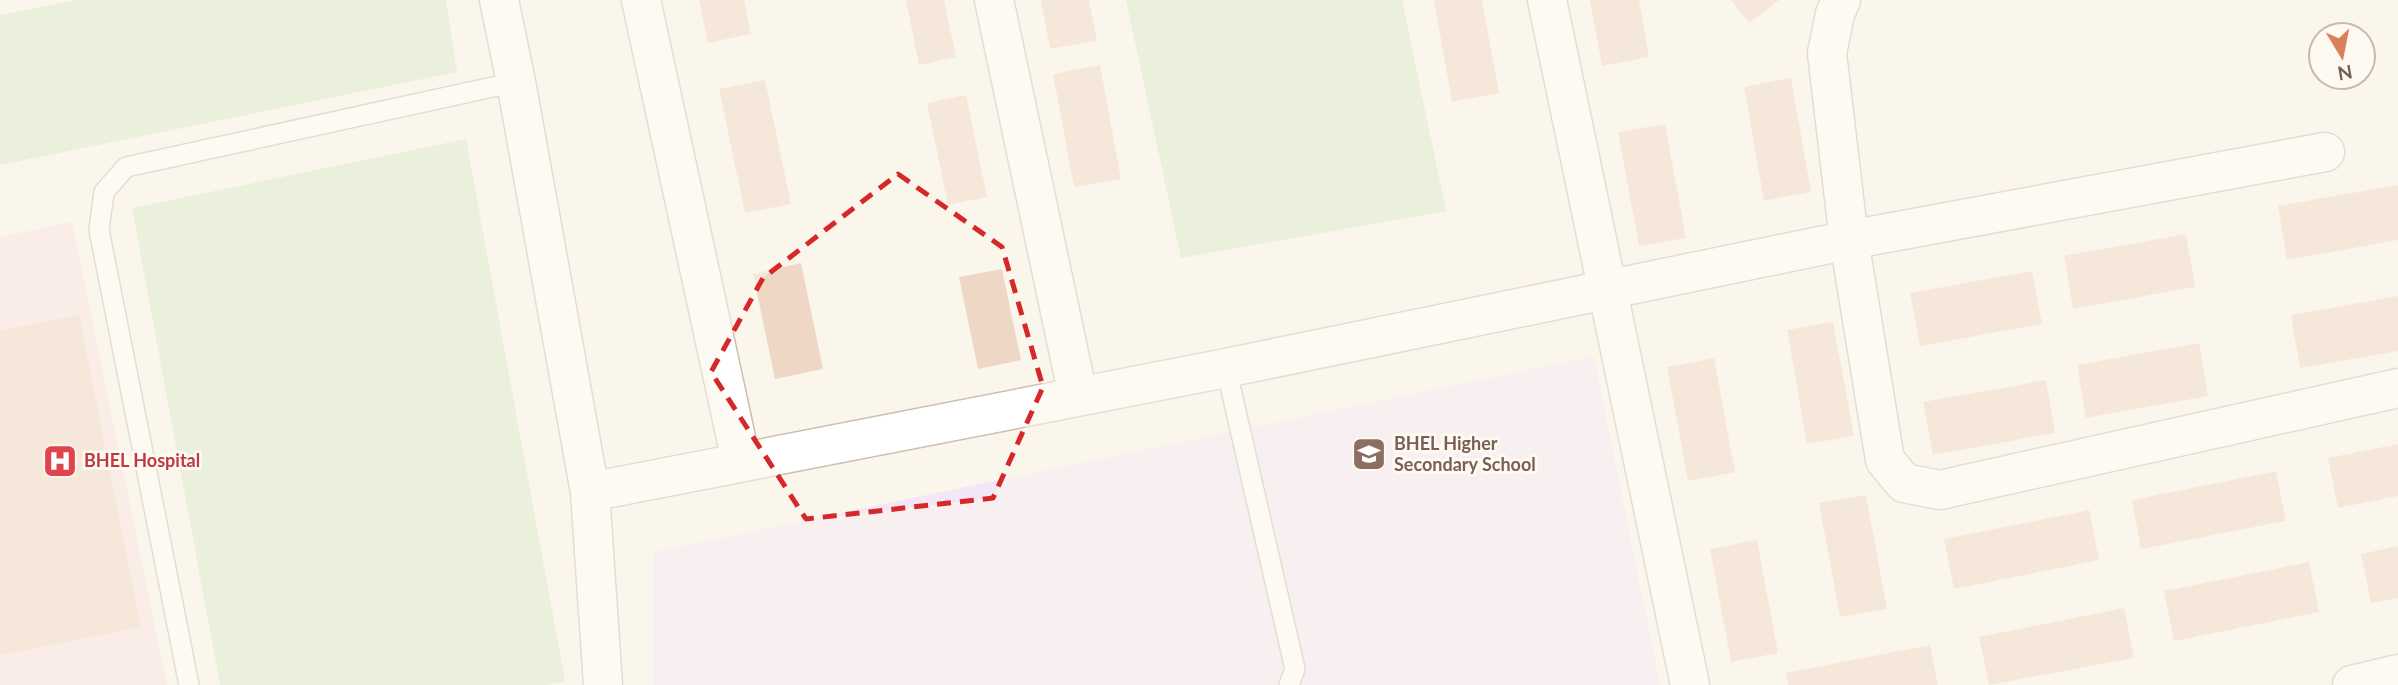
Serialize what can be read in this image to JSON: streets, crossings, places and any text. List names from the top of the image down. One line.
{"places":{"school or university":["BHEL Higher Secondary School"],"hospital":["BHEL Hospital"]},"north":"bottom"}
